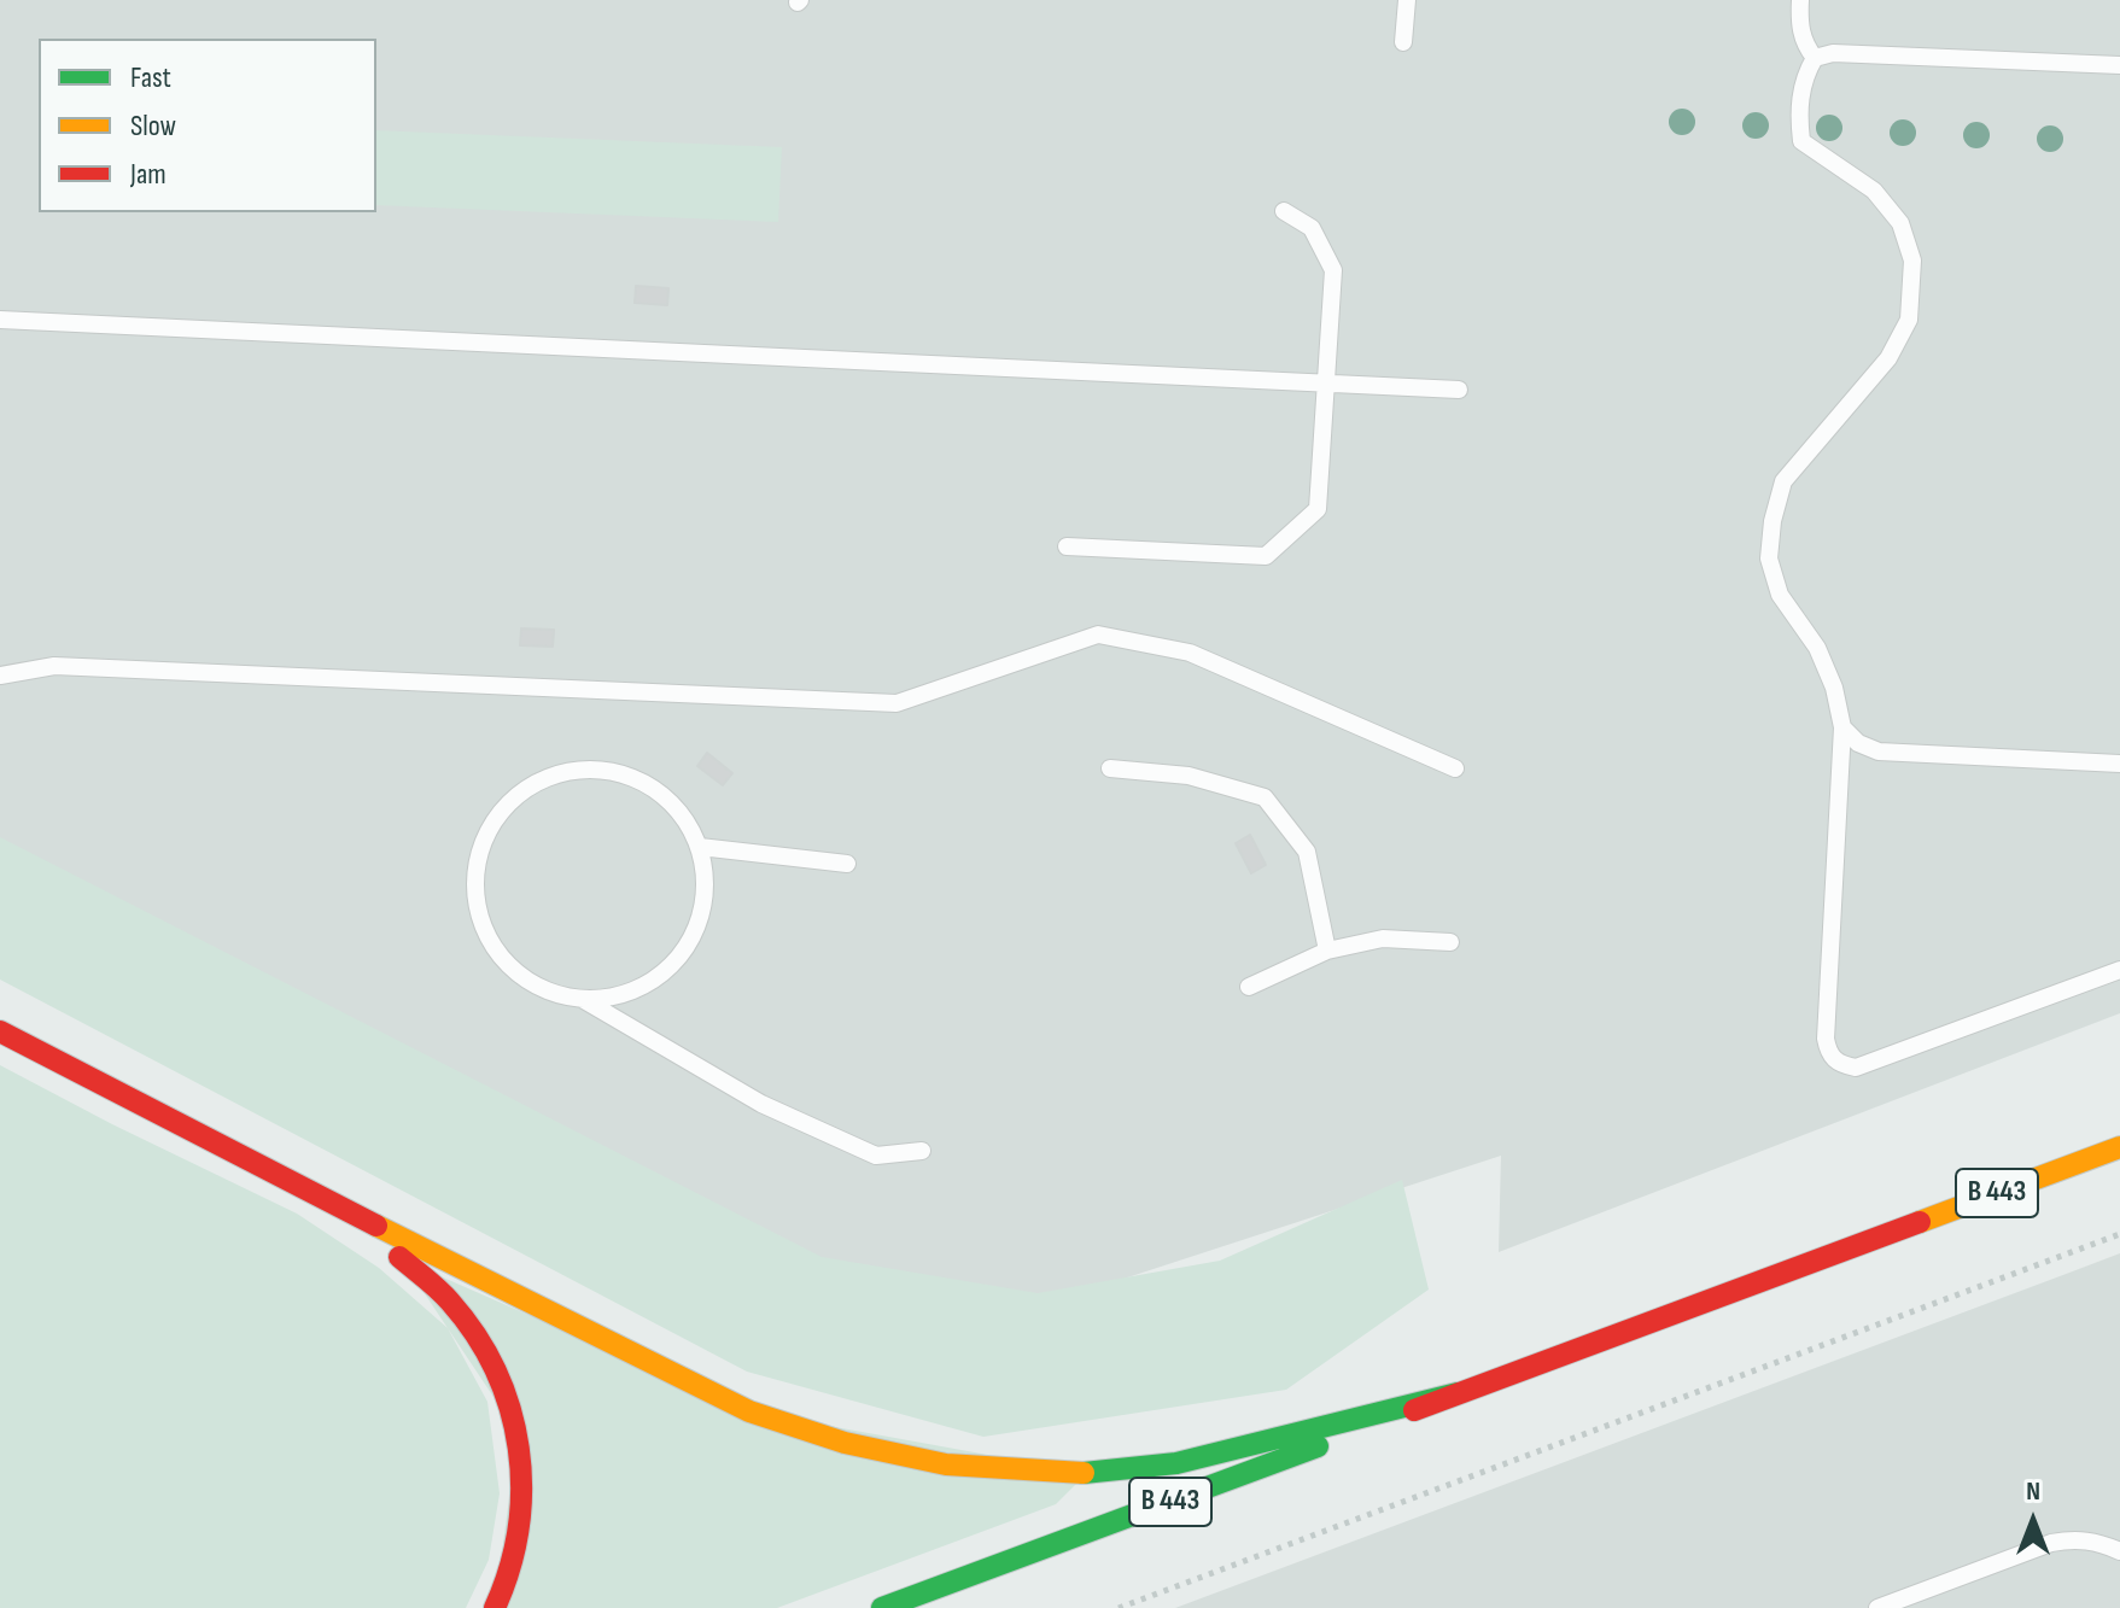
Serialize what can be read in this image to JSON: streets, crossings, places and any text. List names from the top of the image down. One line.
{"streets":{"main road":["B 443"]},"legend":["Fast","Slow","Jam"],"north":"top"}
